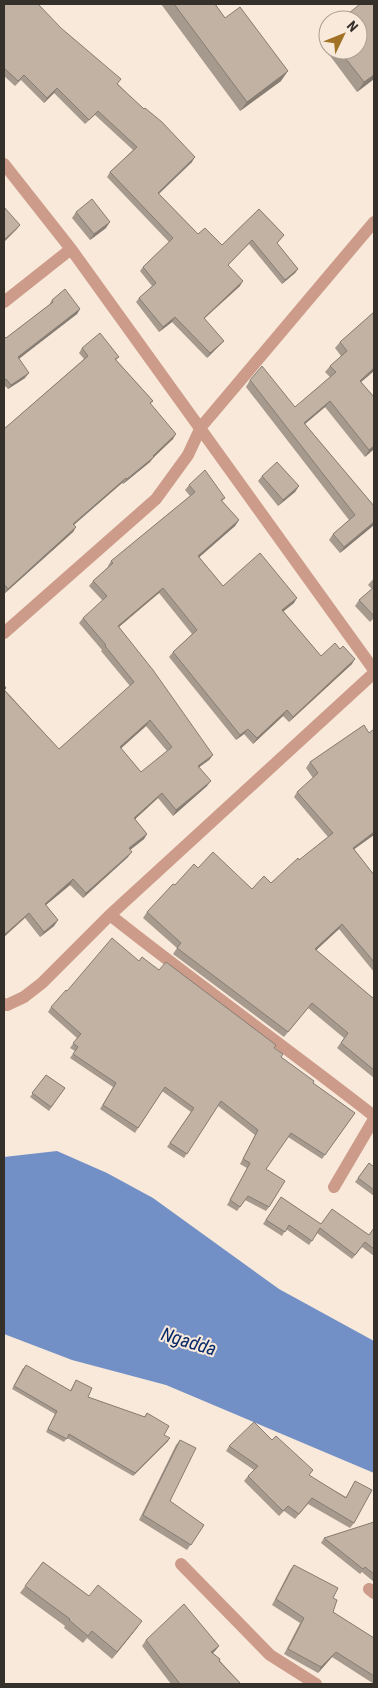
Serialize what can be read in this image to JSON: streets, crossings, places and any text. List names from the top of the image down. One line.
{"water":["Ngadda"],"north":"top right"}
